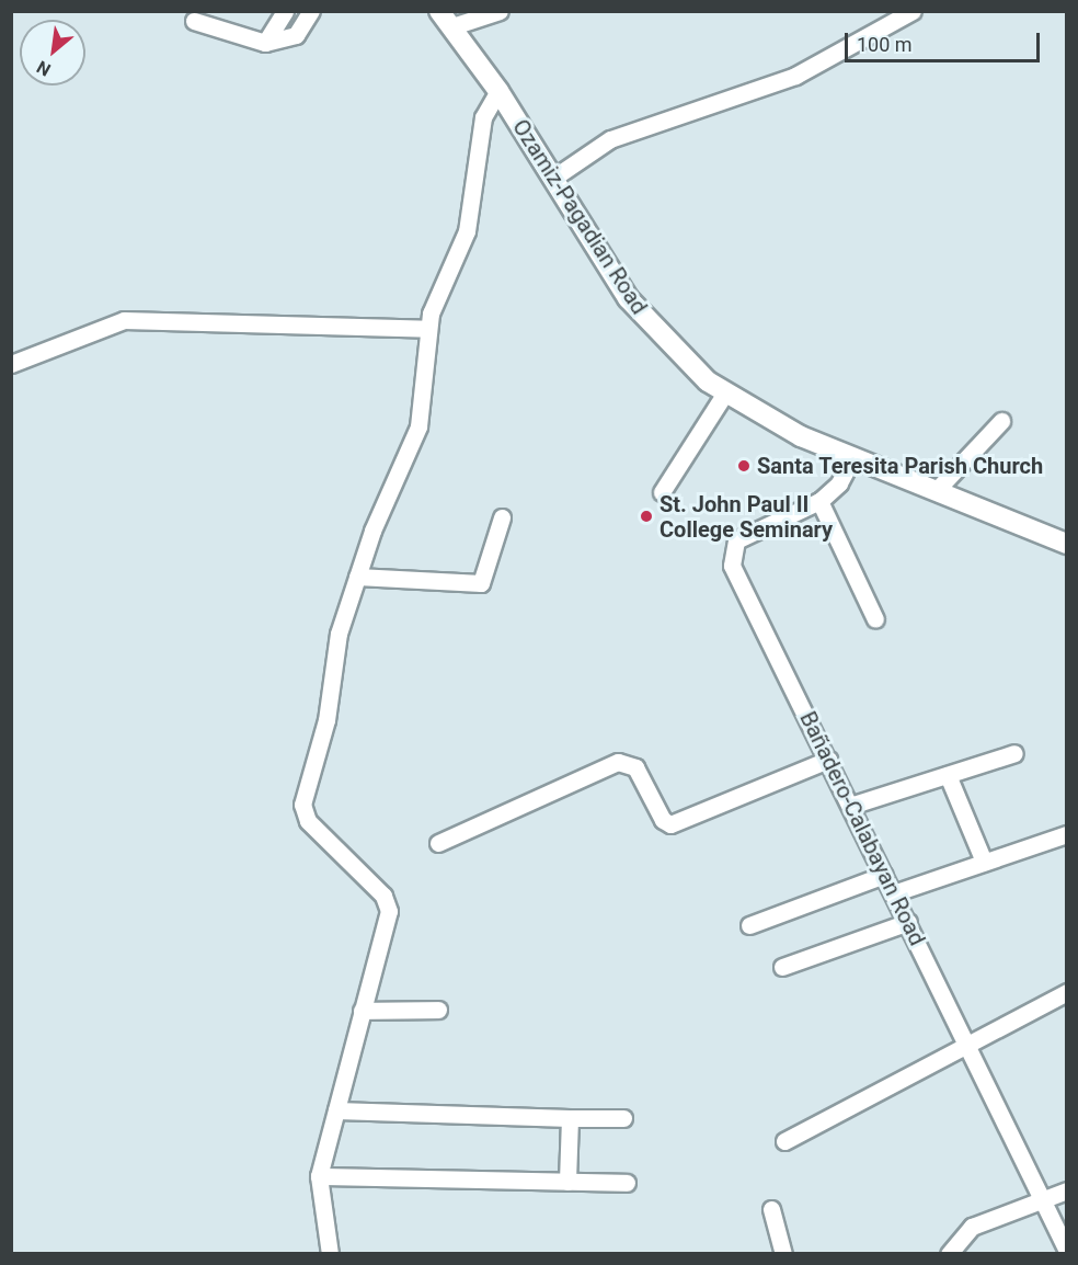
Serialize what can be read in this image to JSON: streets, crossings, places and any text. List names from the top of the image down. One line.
{"streets":{"main road":["Ozamiz-Pagadian Road"],"street":["Bañadero-Calabayan Road"]},"crossings":[["Ozamiz-Pagadian Road","Bañadero-Calabayan Road"]],"places":["Santa Teresita Parish Church","St. John Paul II College Seminary"],"scale_bar":"100 m","north":"bottom left"}
